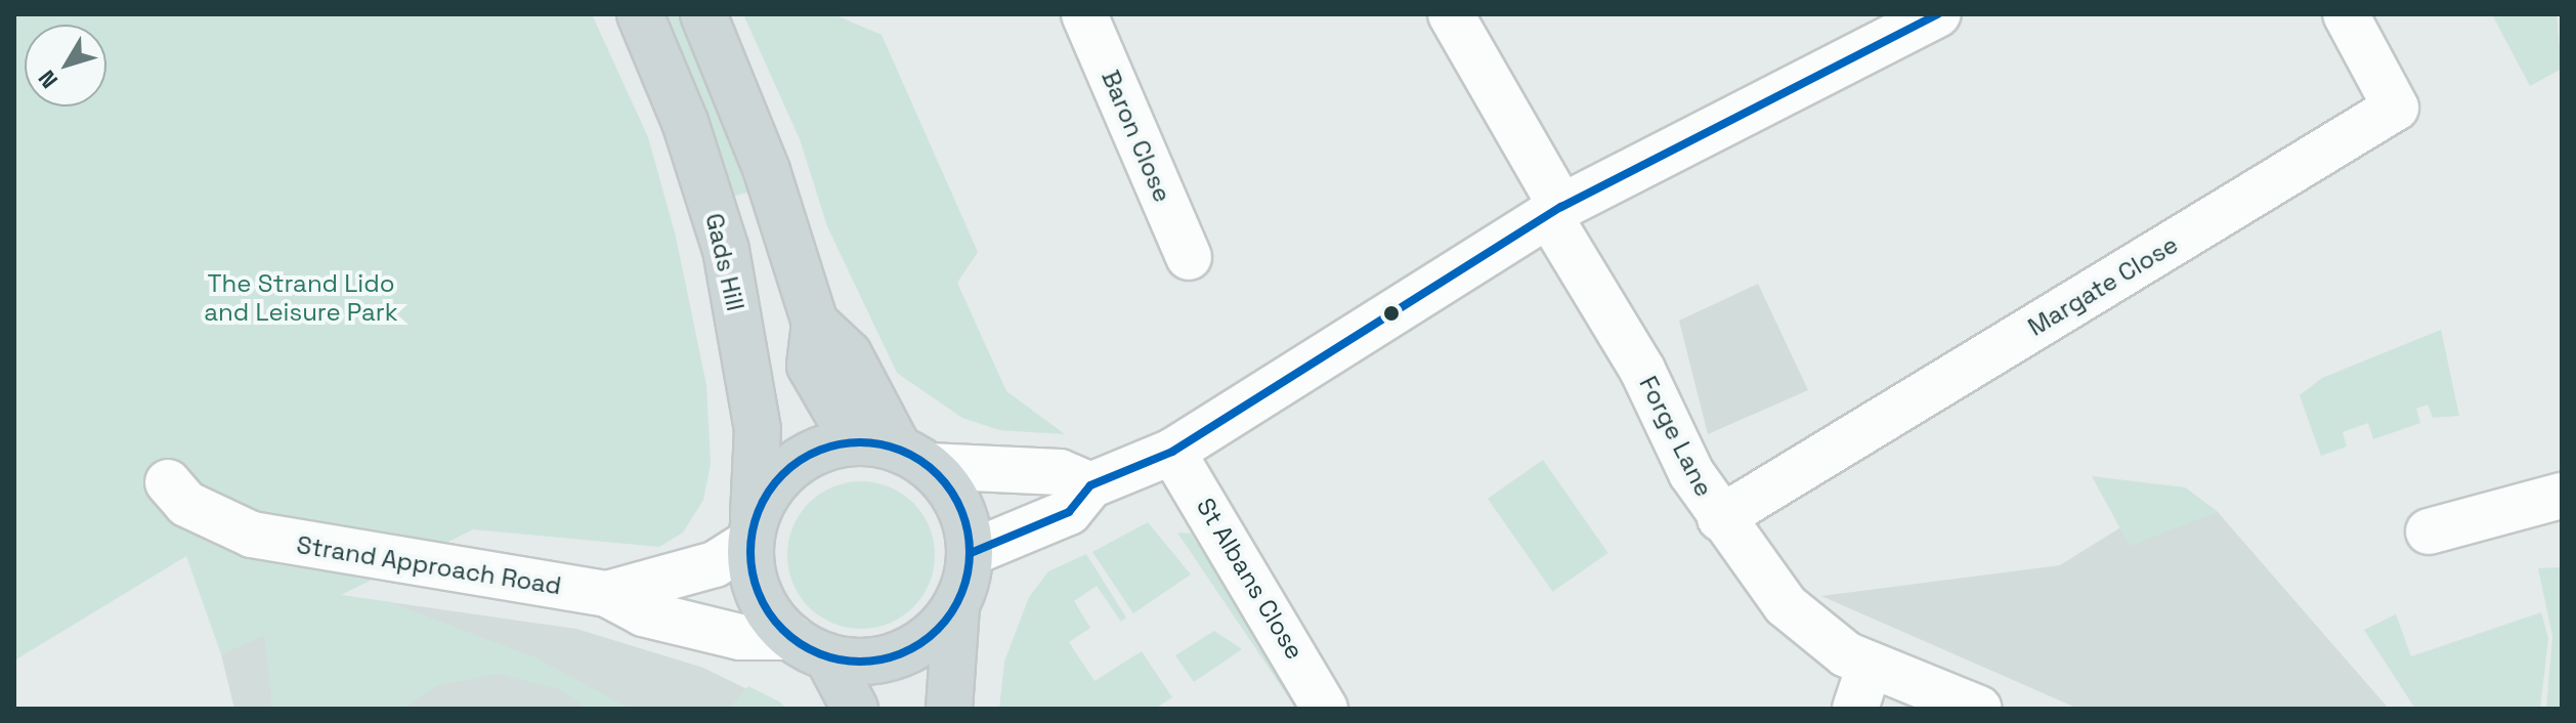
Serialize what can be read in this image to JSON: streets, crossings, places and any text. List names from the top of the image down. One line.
{"streets":{"main road":["Gads Hill"],"street":["Baron Close","Margate Close","Forge Lane","Strand Approach Road","St Albans Close"]},"crossings":[["Gads Hill","Strand Approach Road"],["Margate Close","Forge Lane"]],"parks":["The Strand Lido and Leisure Park"],"north":"bottom left"}
